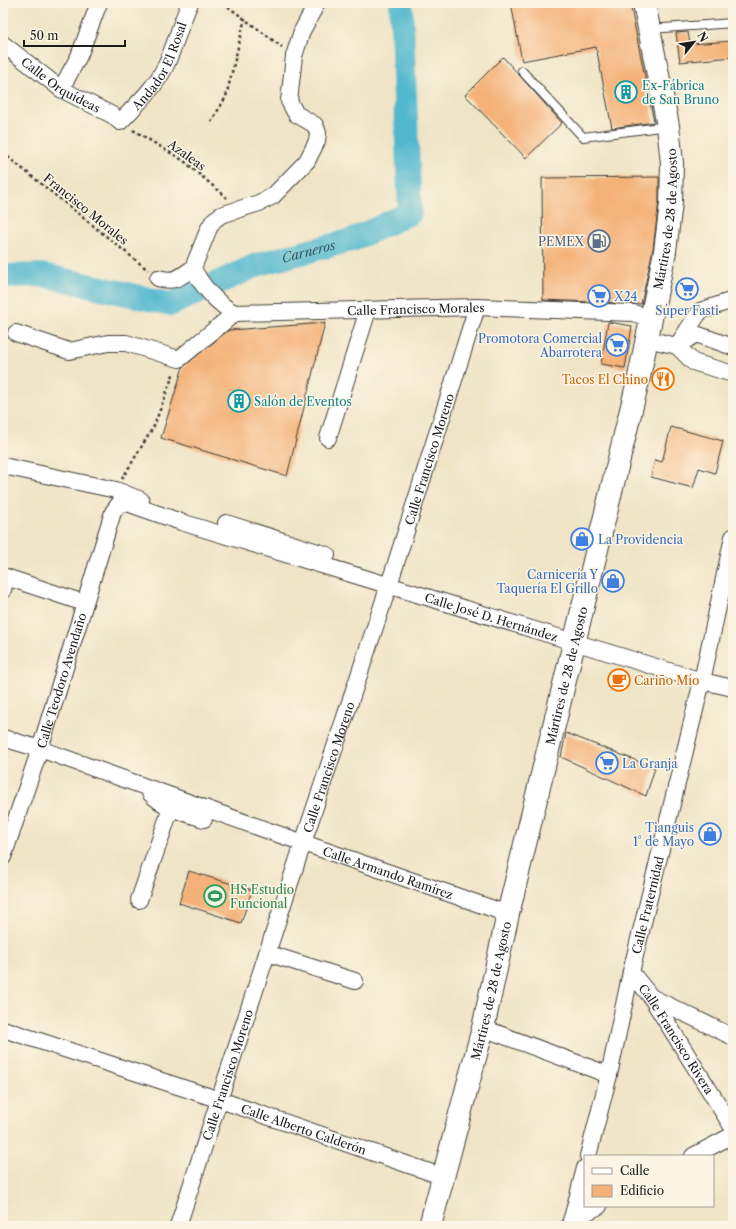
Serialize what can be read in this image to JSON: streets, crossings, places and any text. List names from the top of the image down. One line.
{"streets":{"main road":["Mártires de 28 de Agosto"],"street":["Andador El Rosal","Calle Orquídeas","Calle Francisco Morales","Calle Francisco Moreno","Calle José D. Hernández","Calle Teodoro Avendaño","Calle Armando Ramírez","Calle Fraternidad","Calle Francisco Rivera","Calle Alberto Calderón"],"path":["Azaleas","Francisco Morales"]},"crossings":[["Andador El Rosal","Calle Orquídeas"],["Andador El Rosal","Azaleas"],["Calle Orquídeas","Azaleas"],["Mártires de 28 de Agosto","Calle Francisco Morales"],["Mártires de 28 de Agosto","Calle José D. Hernández"],["Mártires de 28 de Agosto","Calle Armando Ramírez"],["Mártires de 28 de Agosto","Calle Alberto Calderón"],["Calle Francisco Morales","Calle Francisco Moreno"],["Calle Francisco Moreno","Calle José D. Hernández"],["Calle Francisco Moreno","Calle Armando Ramírez"],["Calle Francisco Moreno","Calle Alberto Calderón"],["Calle José D. Hernández","Calle Teodoro Avendaño"],["Calle José D. Hernández","Calle Fraternidad"],["Calle Teodoro Avendaño","Calle Armando Ramírez"],["Calle Fraternidad","Calle Francisco Rivera"]],"water":["Carneros"],"places":{"building":["Ex-Fábrica de San Bruno","Salón de Eventos"],"fuel station":["PEMEX"],"supermarket":["Súper Fasti","X24","Promotora Comercial Abarrotera","La Granja"],"restaurant":["Tacos El Chino"],"shop":["La Providencia","Carnicería Y Taquería El Grillo","Tianguis 1° de Mayo"],"cafe":["Cariño Mío"],"sports":["HS Estudio Funcional"]},"legend":["Calle","Edificio"],"scale_bar":"50 m","north":"top right"}
